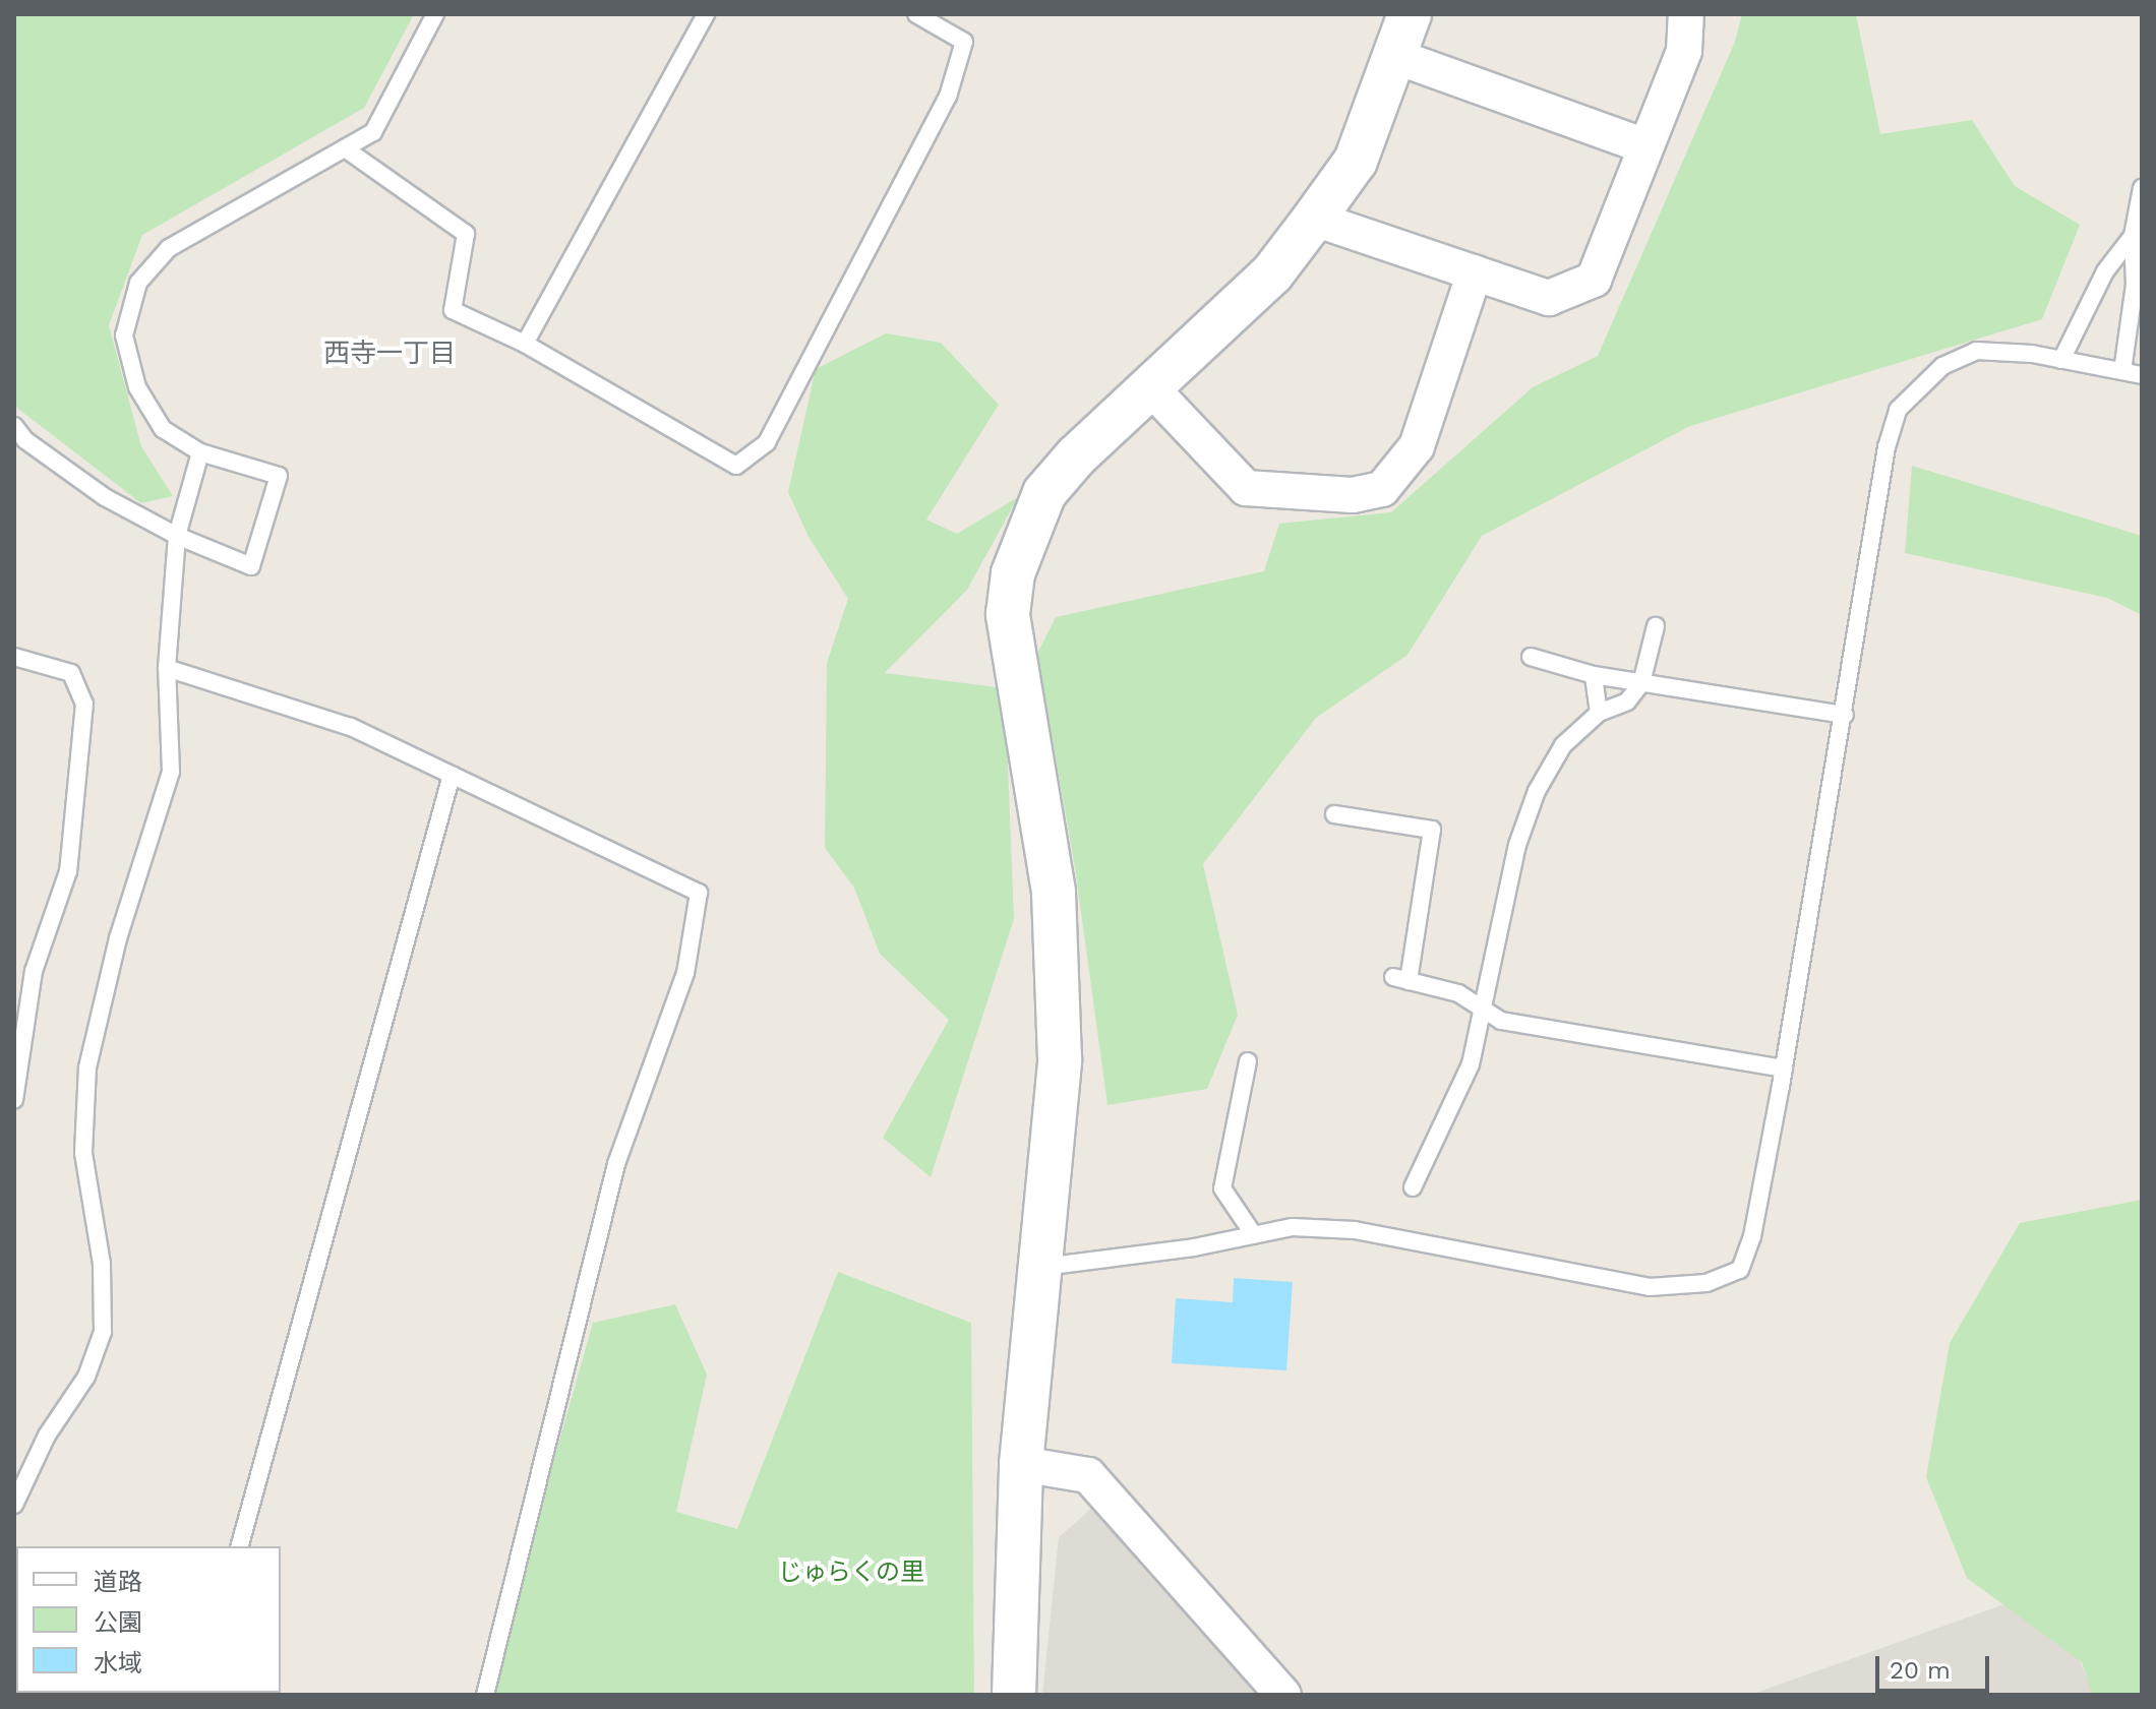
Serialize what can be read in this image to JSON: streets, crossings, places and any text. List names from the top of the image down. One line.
{"districts":["西寺一丁目"],"parks":["じゅらくの里"],"legend":["道路","公園","水域"],"scale_bar":"20 m"}
